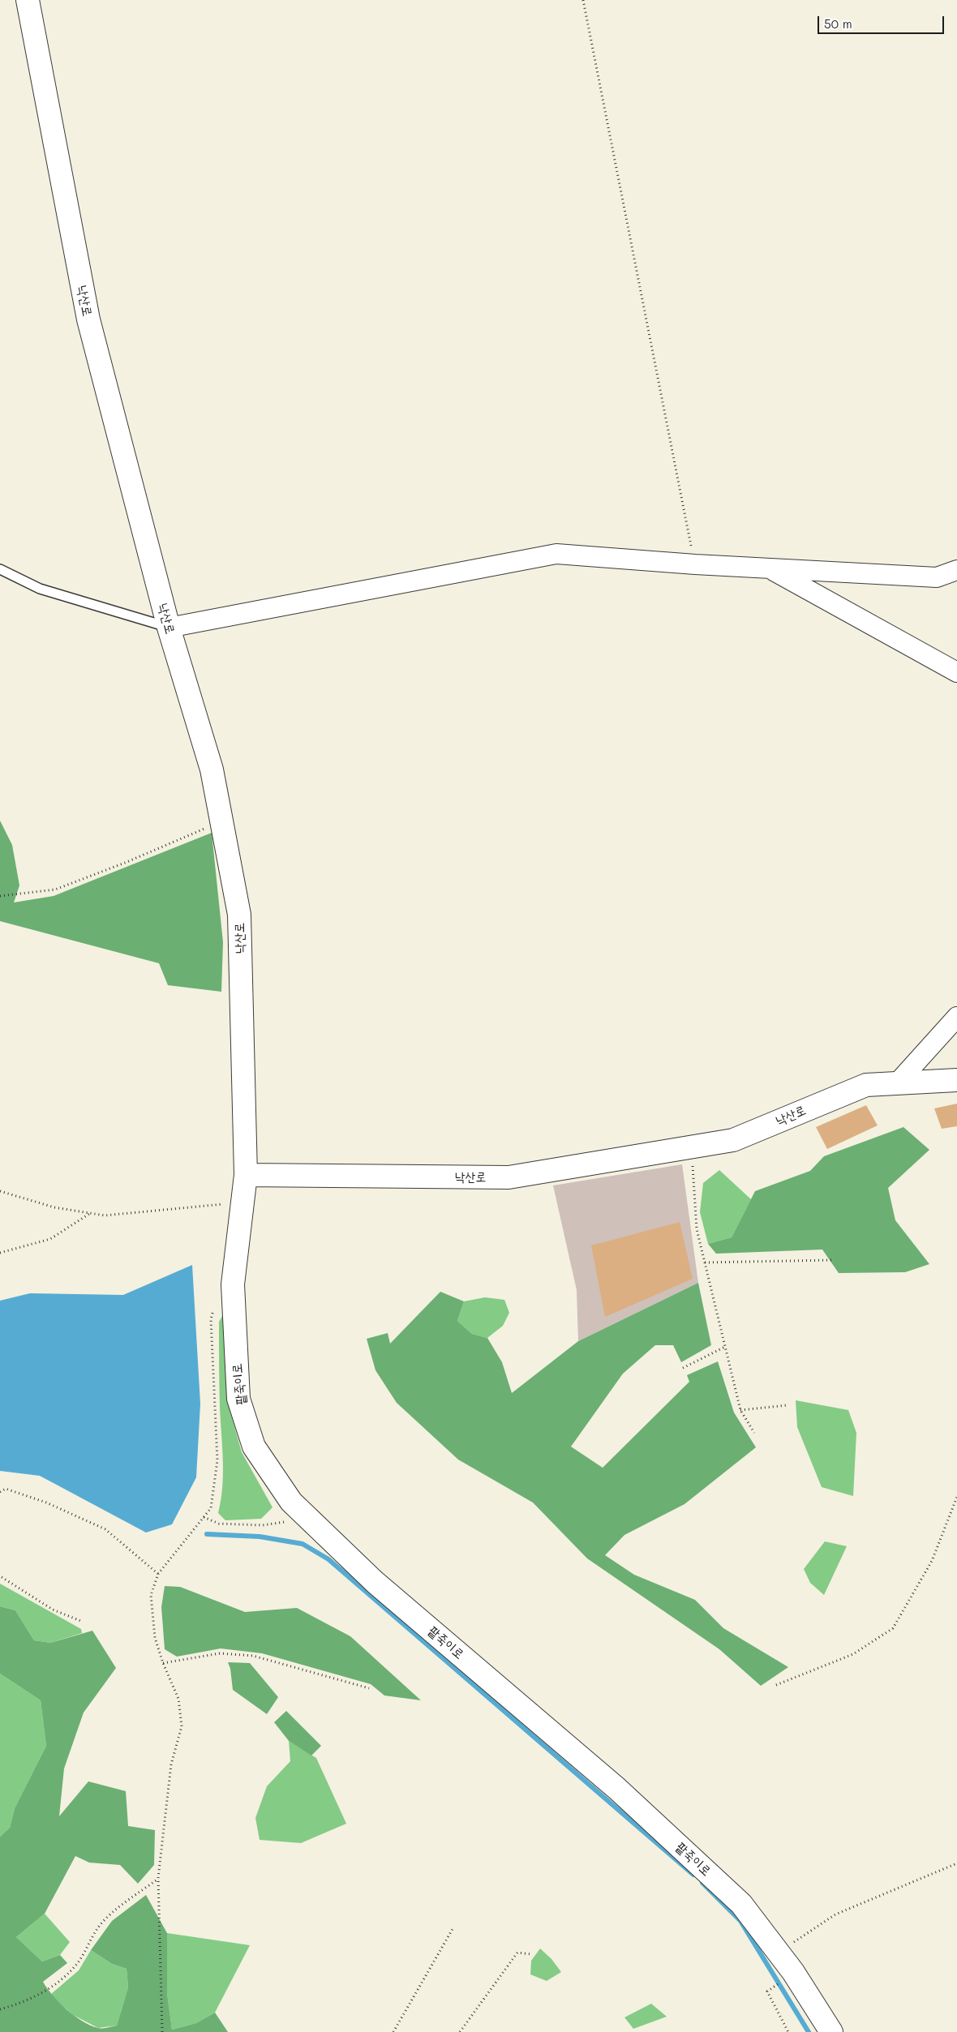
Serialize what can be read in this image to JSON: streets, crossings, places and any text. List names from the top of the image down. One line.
{"streets":{"street":["낙산로","팥죽이로"]},"crossings":[["낙산로","팥죽이로"]],"scale_bar":"50 m"}
